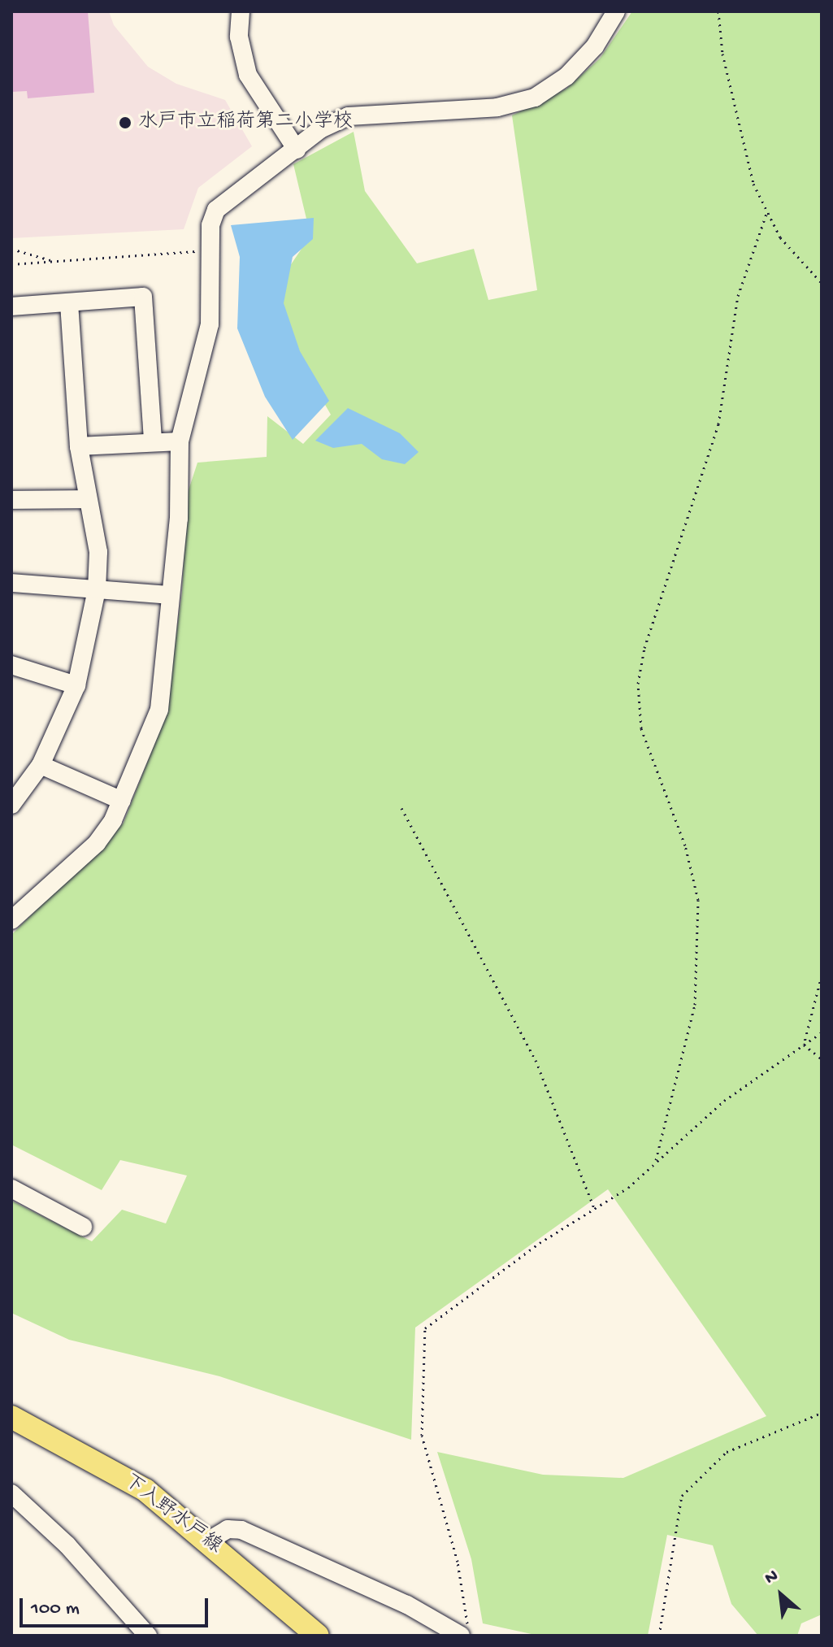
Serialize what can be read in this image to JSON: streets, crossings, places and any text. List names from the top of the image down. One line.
{"streets":{"main road":["下入野水戸線"]},"places":["水戸市立稲荷第二小学校"],"scale_bar":"100 m","north":"top left"}
